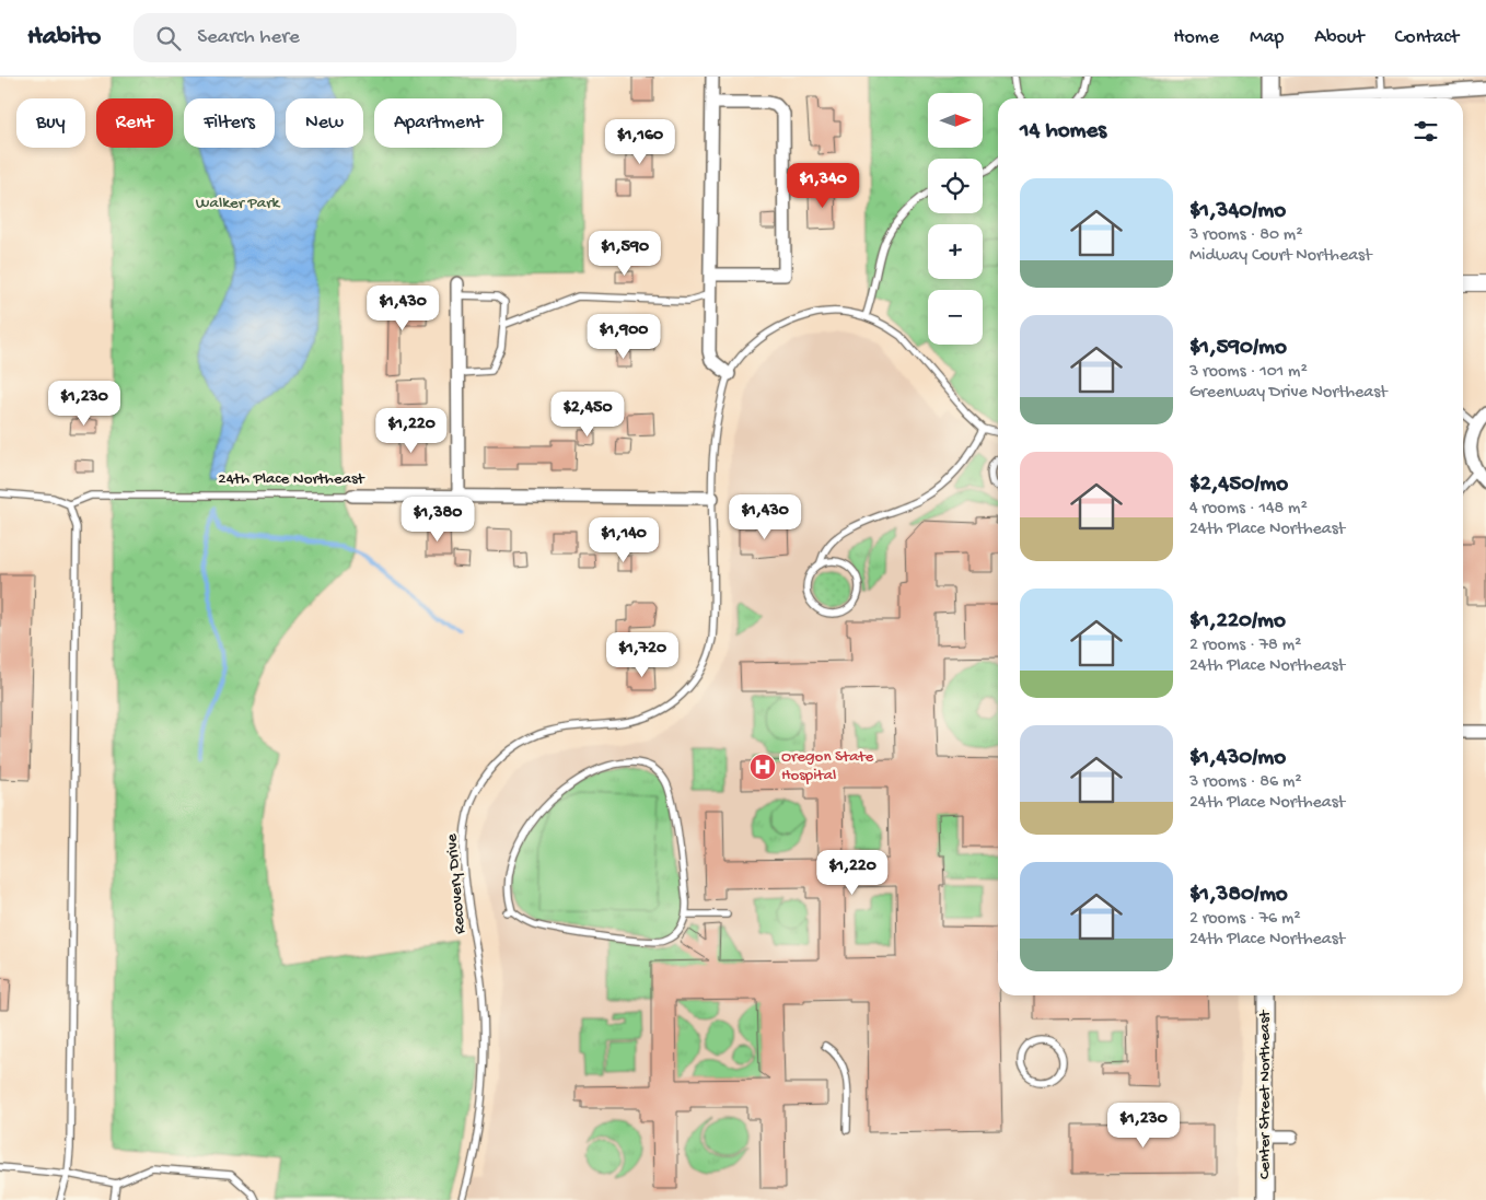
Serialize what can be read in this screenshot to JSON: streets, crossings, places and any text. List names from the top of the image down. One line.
{"streets":{"main road":["Center Street Northeast"],"street":["24th Place Northeast"],"lane":["Recovery Drive"]},"crossings":[["24th Place Northeast","Recovery Drive"]],"parks":["Walker Park"],"places":{"hospital":["Oregon State Hospital"]},"north":"right","page":{"header":"Habito","search":"Search here","nav":["Home","Map","About","Contact"],"map_buttons":["+","−"],"chip":["Buy","Rent","Filters","New","Apartment"],"heading":"14 homes","price":["$1,160","$1,340","$1,590","$1,430","$1,900","$1,230","$2,450","$1,220","$1,430","$1,380","$1,140","$1,720","$1,220","$1,230"],"list":[{"name":"$1,340/mo","note":"3 rooms · 80 m² · Midway Court Northeast"},{"name":"$1,590/mo","note":"3 rooms · 101 m² · Greenway Drive Northeast"},{"name":"$2,450/mo","note":"4 rooms · 148 m² · 24th Place Northeast"},{"name":"$1,220/mo","note":"2 rooms · 78 m² · 24th Place Northeast"},{"name":"$1,430/mo","note":"3 rooms · 86 m² · 24th Place Northeast"},{"name":"$1,380/mo","note":"2 rooms · 76 m² · 24th Place Northeast"}]}}
